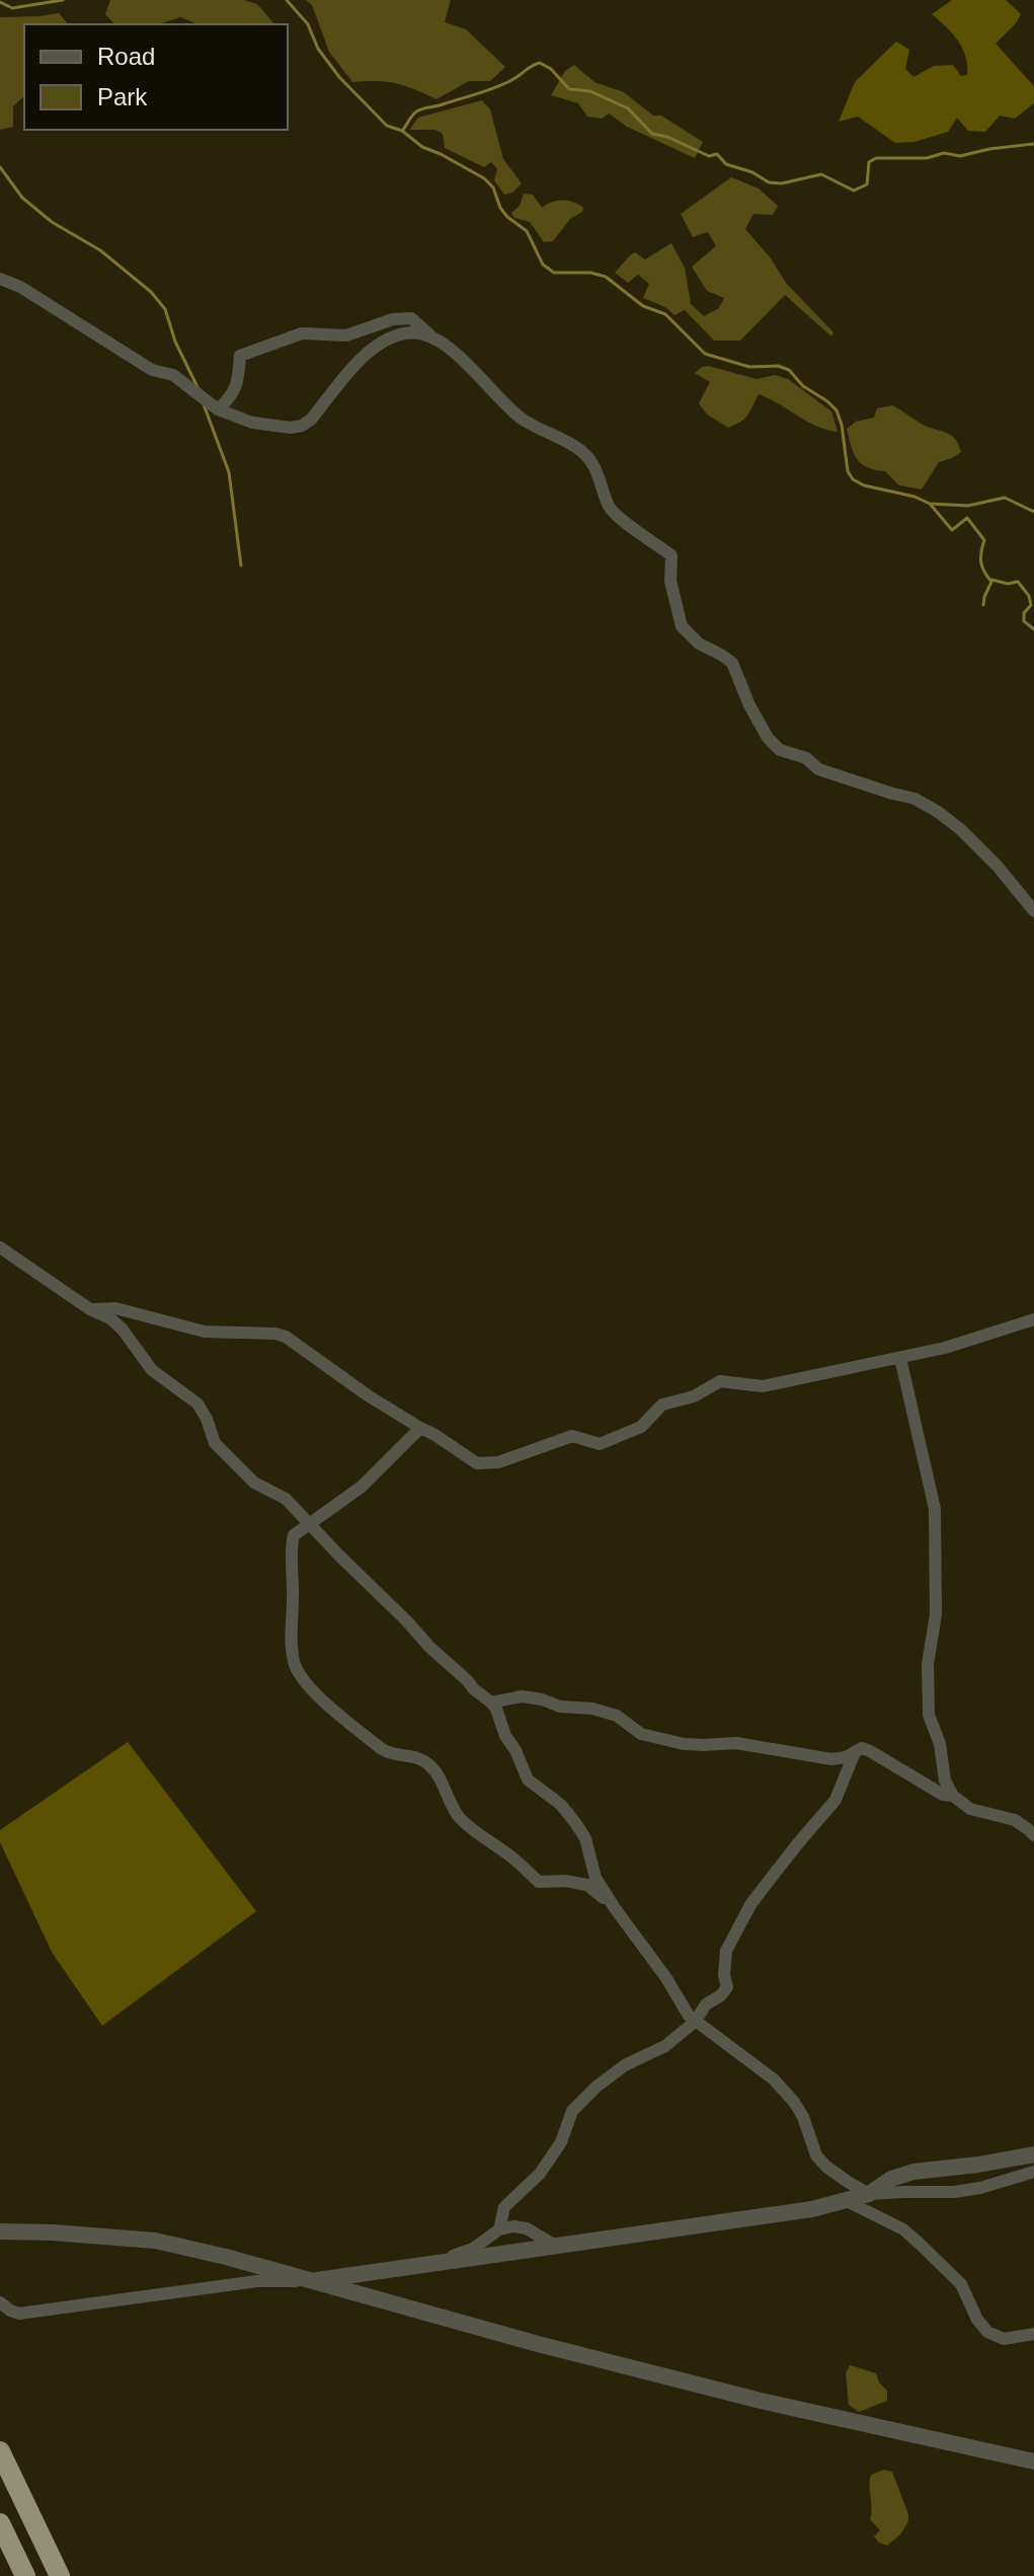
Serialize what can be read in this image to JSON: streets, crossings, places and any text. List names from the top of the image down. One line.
{"legend":["Road","Park"]}
